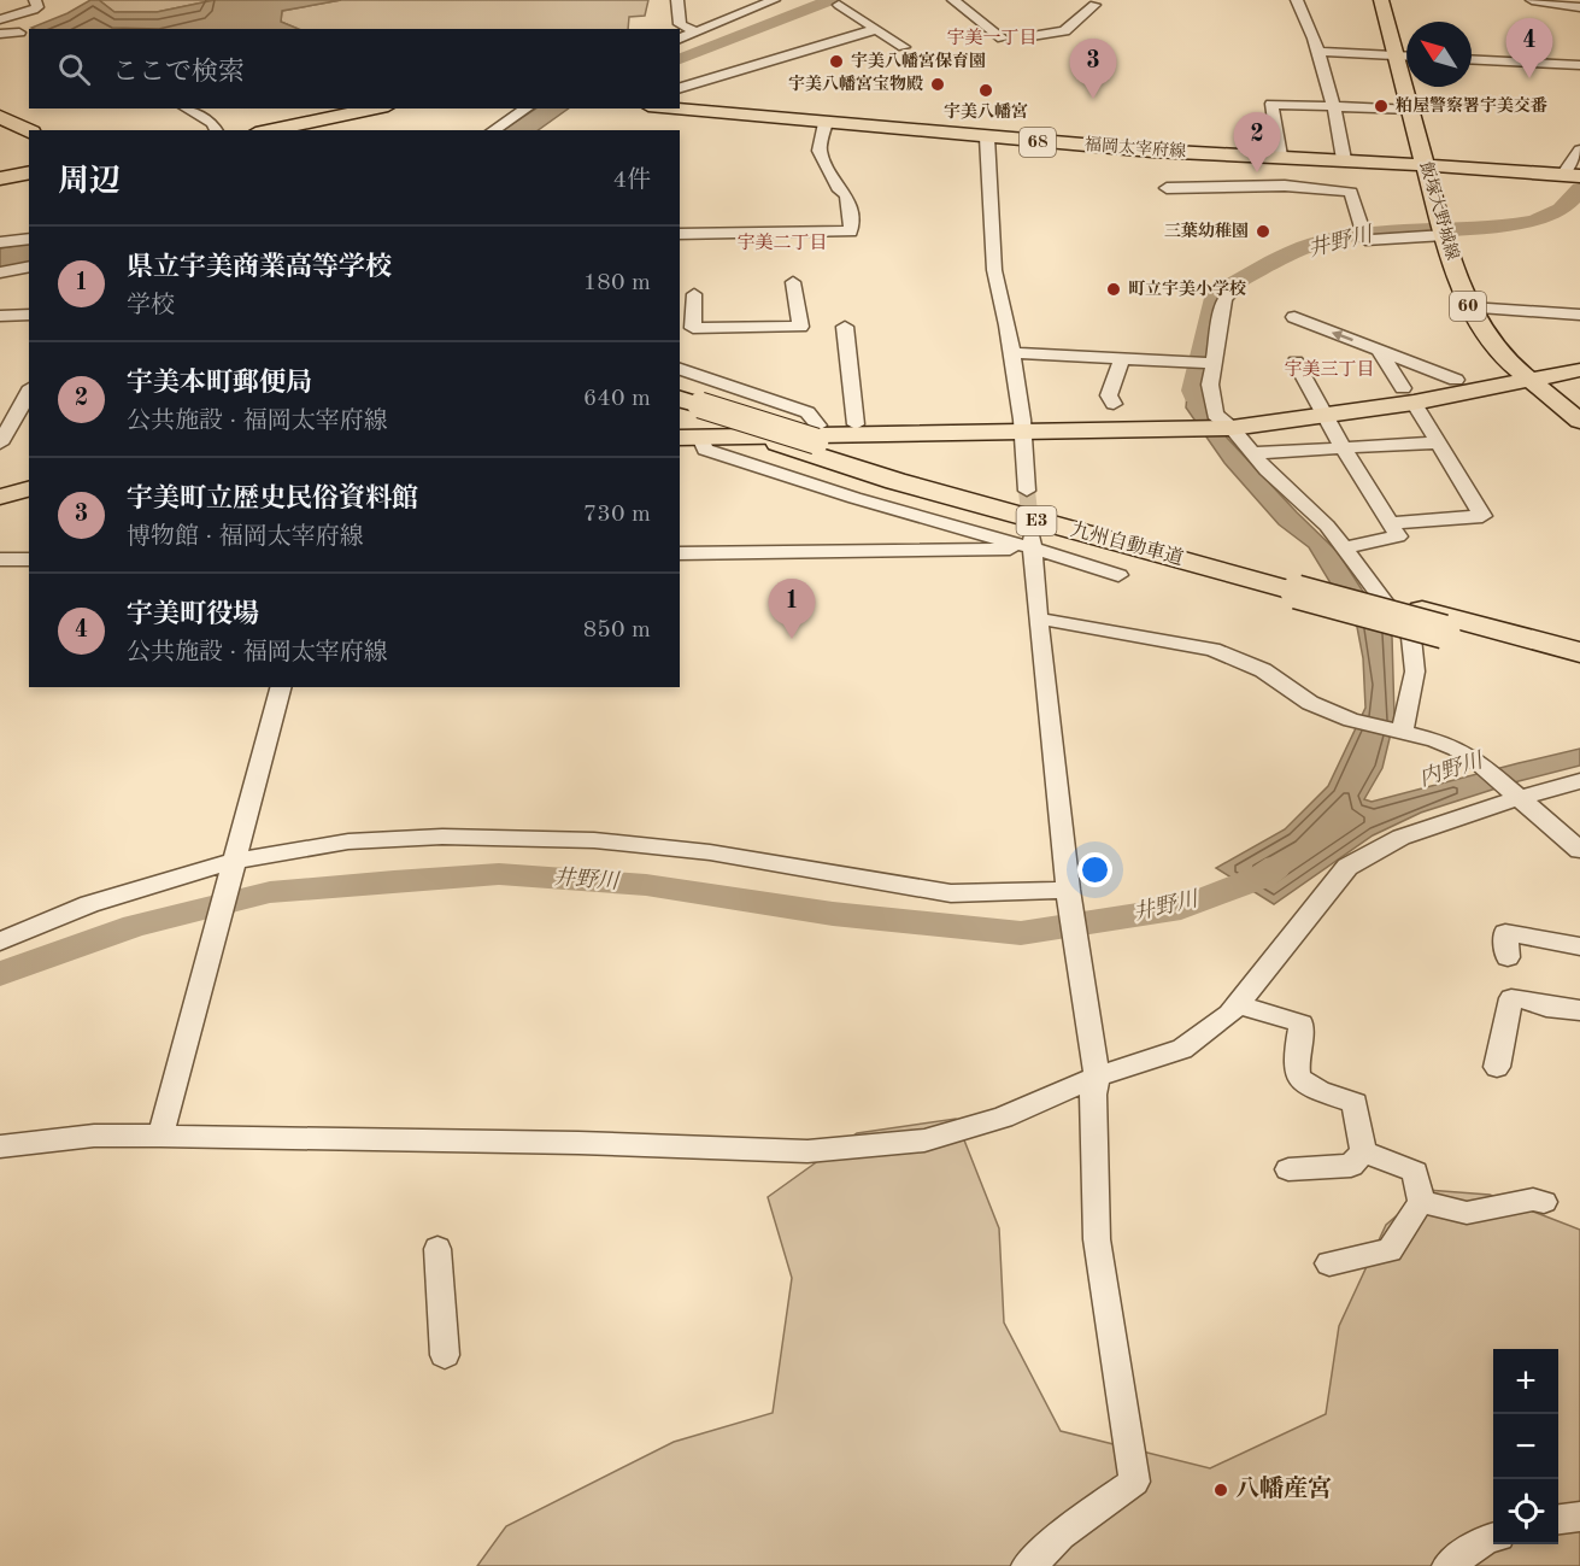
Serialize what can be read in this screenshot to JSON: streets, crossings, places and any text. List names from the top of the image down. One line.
{"streets":{"highway":["E3","九州自動車道"],"main road":["68","福岡太宰府線","飯塚大野城線","60"]},"crossings":[["福岡太宰府線","飯塚大野城線"]],"districts":["宇美一丁目","宇美二丁目","宇美三丁目"],"water":["井野川","内野川"],"places":["宇美八幡宮保育園","宇美八幡宮宝物殿","宇美八幡宮","粕屋警察署宇美交番","三葉幼稚園","町立宇美小学校","八幡産宮"],"north":"top left","page":{"pins":["4","3","2","1"],"search":"ここで検索","heading":["周辺","4件"],"list":[{"mark":"1","name":"県立宇美商業高等学校","note":"学校","value":"180 m"},{"mark":"2","name":"宇美本町郵便局","note":"公共施設 · 福岡太宰府線","value":"640 m"},{"mark":"3","name":"宇美町立歴史民俗資料館","note":"博物館 · 福岡太宰府線","value":"730 m"},{"mark":"4","name":"宇美町役場","note":"公共施設 · 福岡太宰府線","value":"850 m"}],"map_buttons":["+","−"]}}
